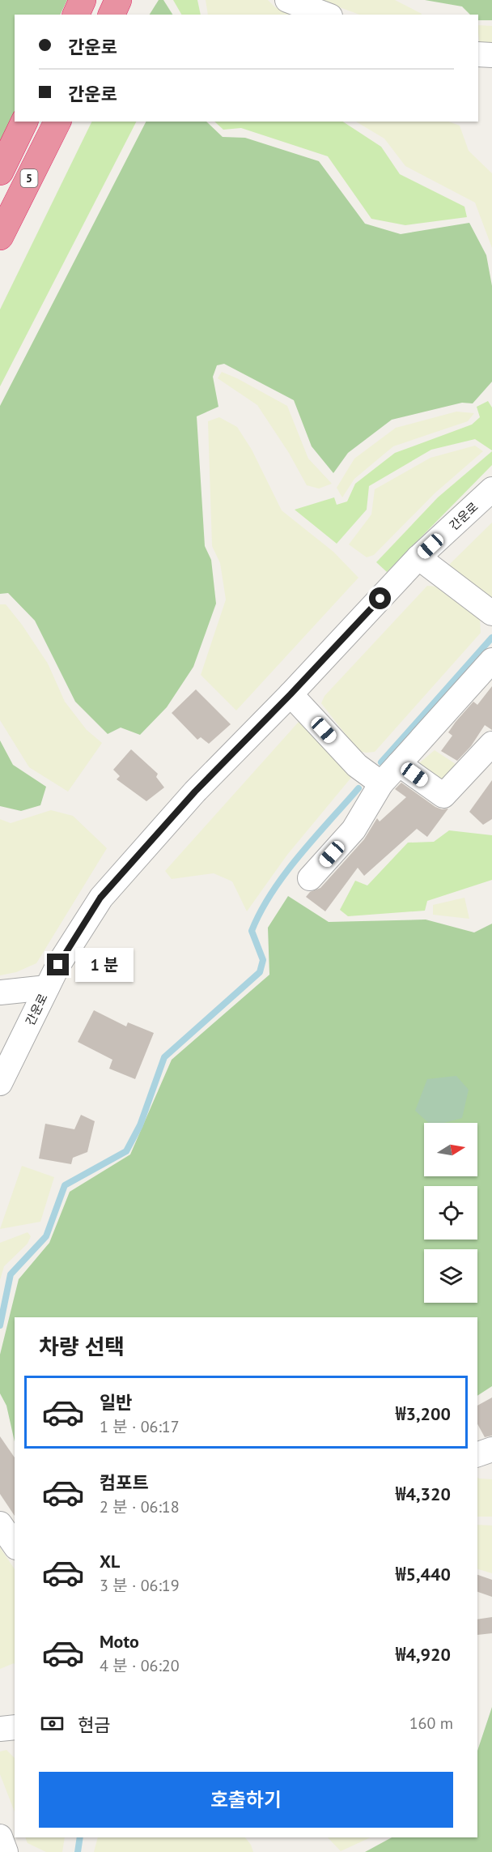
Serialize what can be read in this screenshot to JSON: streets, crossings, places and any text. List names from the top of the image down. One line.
{"streets":{"highway":["5"],"street":["간운로"]},"north":"right","page":{"banner":["간운로","간운로"],"bubble":"1 분","heading":"차량 선택","list":[{"name":"일반","note":"1 분 · 06:17","value":"₩3,200"},{"name":"컴포트","note":"2 분 · 06:18","value":"₩4,320"},{"name":"XL","note":"3 분 · 06:19","value":"₩5,440"},{"name":"Moto","note":"4 분 · 06:20","value":"₩4,920"}],"pay":["현금","160 m"],"buttons":"호출하기"}}
